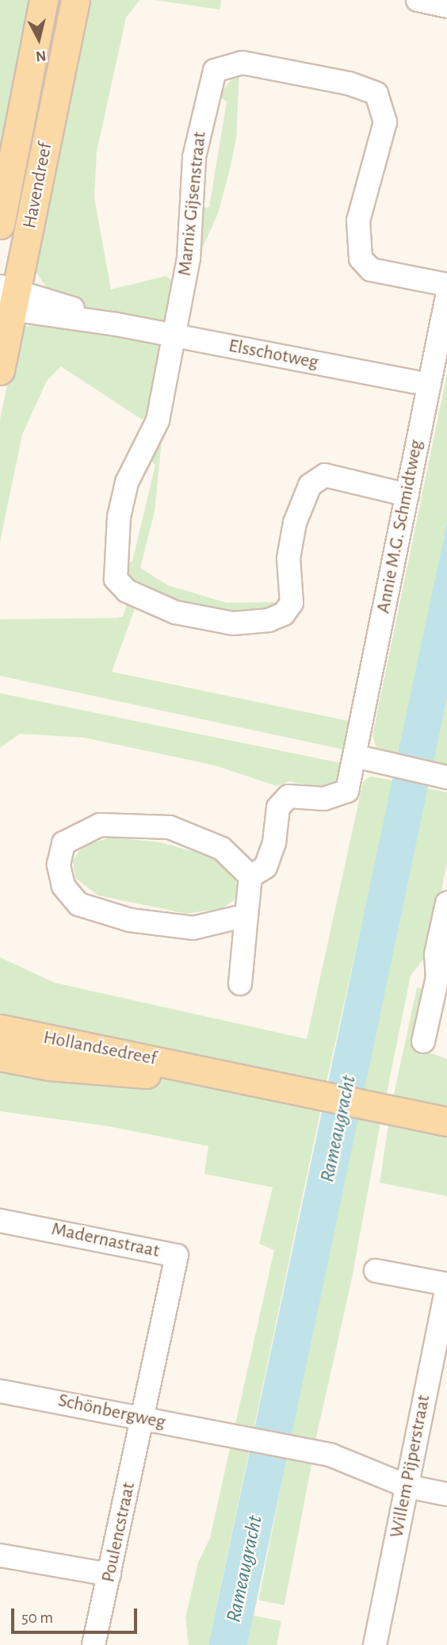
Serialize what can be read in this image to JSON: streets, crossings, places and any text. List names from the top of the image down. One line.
{"streets":{"main road":["Havendreef","Hollandsedreef"],"street":["Marnix Gijsenstraat","Elsschotweg","Annie M.G. Schmidtweg","Madernastraat","Schönbergweg","Willem Pijperstraat","Poulencstraat"]},"crossings":[["Havendreef","Elsschotweg"],["Marnix Gijsenstraat","Elsschotweg"],["Elsschotweg","Annie M.G. Schmidtweg"],["Madernastraat","Schönbergweg"],["Madernastraat","Poulencstraat"],["Schönbergweg","Willem Pijperstraat"],["Schönbergweg","Poulencstraat"]],"water":["Rameaugracht"],"scale_bar":"50 m","north":"bottom"}
